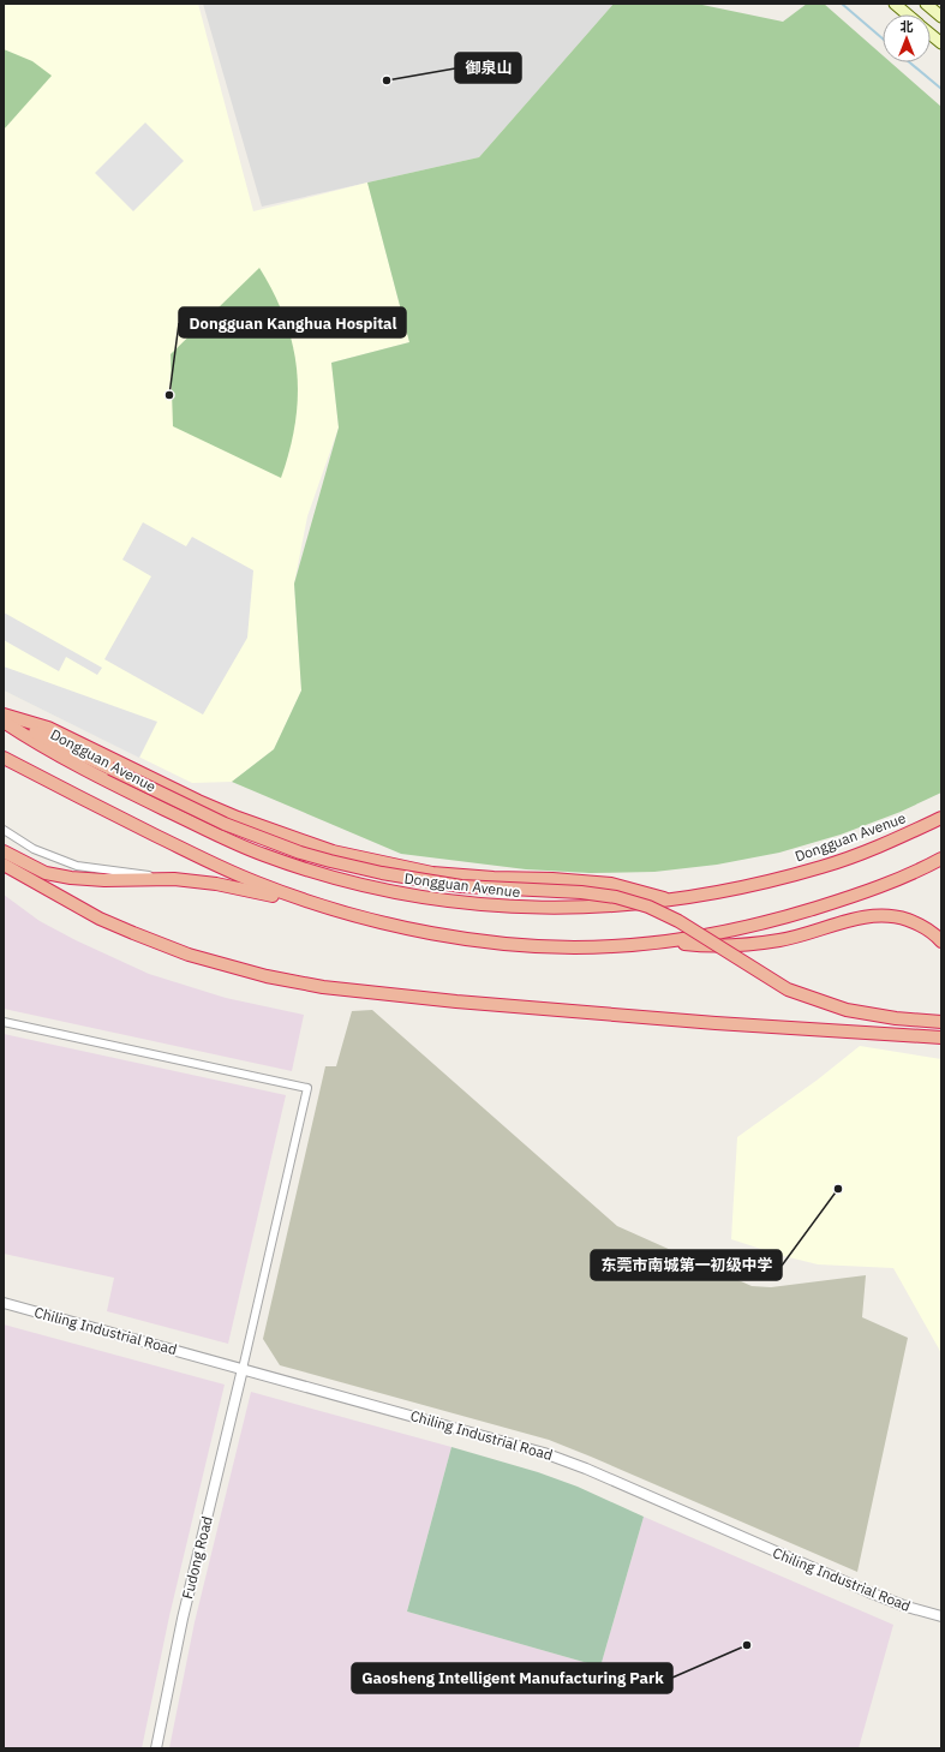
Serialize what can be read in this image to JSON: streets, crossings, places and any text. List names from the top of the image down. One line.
{"streets":{"highway":["Dongguan Avenue"],"street":["Chiling Industrial Road","Fudong Road"]},"crossings":[["Chiling Industrial Road","Fudong Road"]],"places":["御泉山","Dongguan Kanghua Hospital","东莞市南城第一初级中学","Gaosheng Intelligent Manufacturing Park"],"north":"top"}
